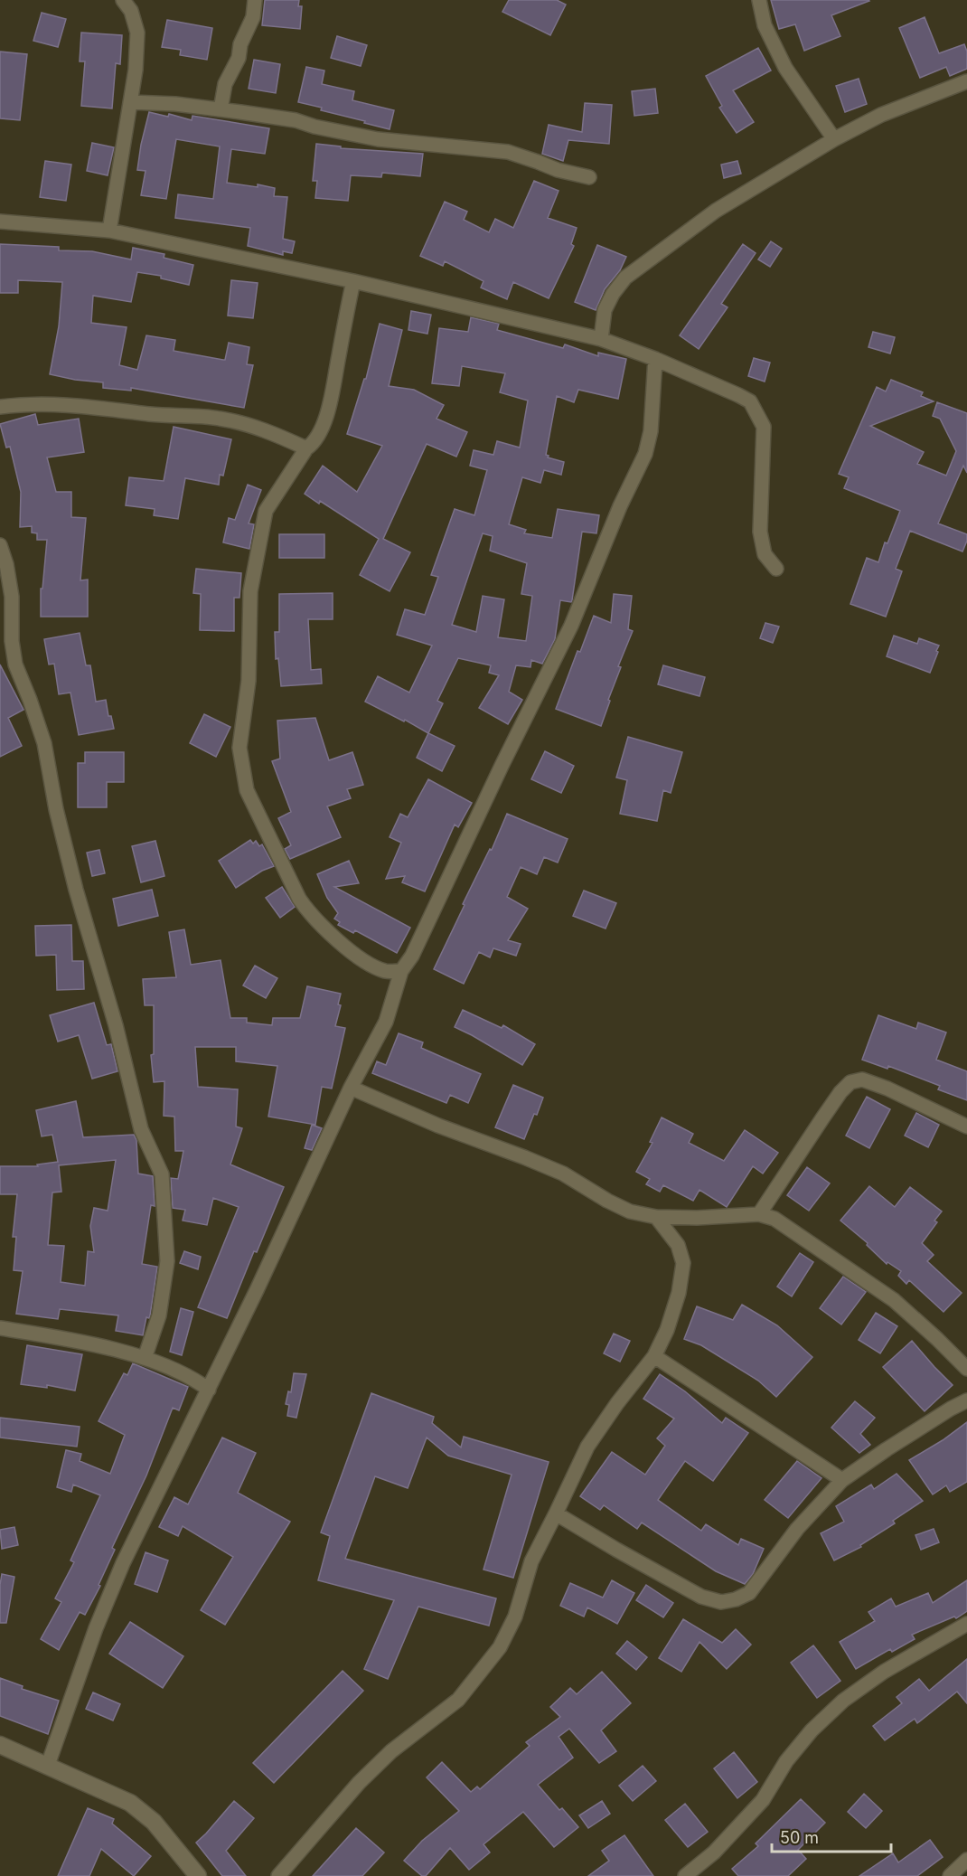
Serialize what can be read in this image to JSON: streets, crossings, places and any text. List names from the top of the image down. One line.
{"scale_bar":"50 m"}
